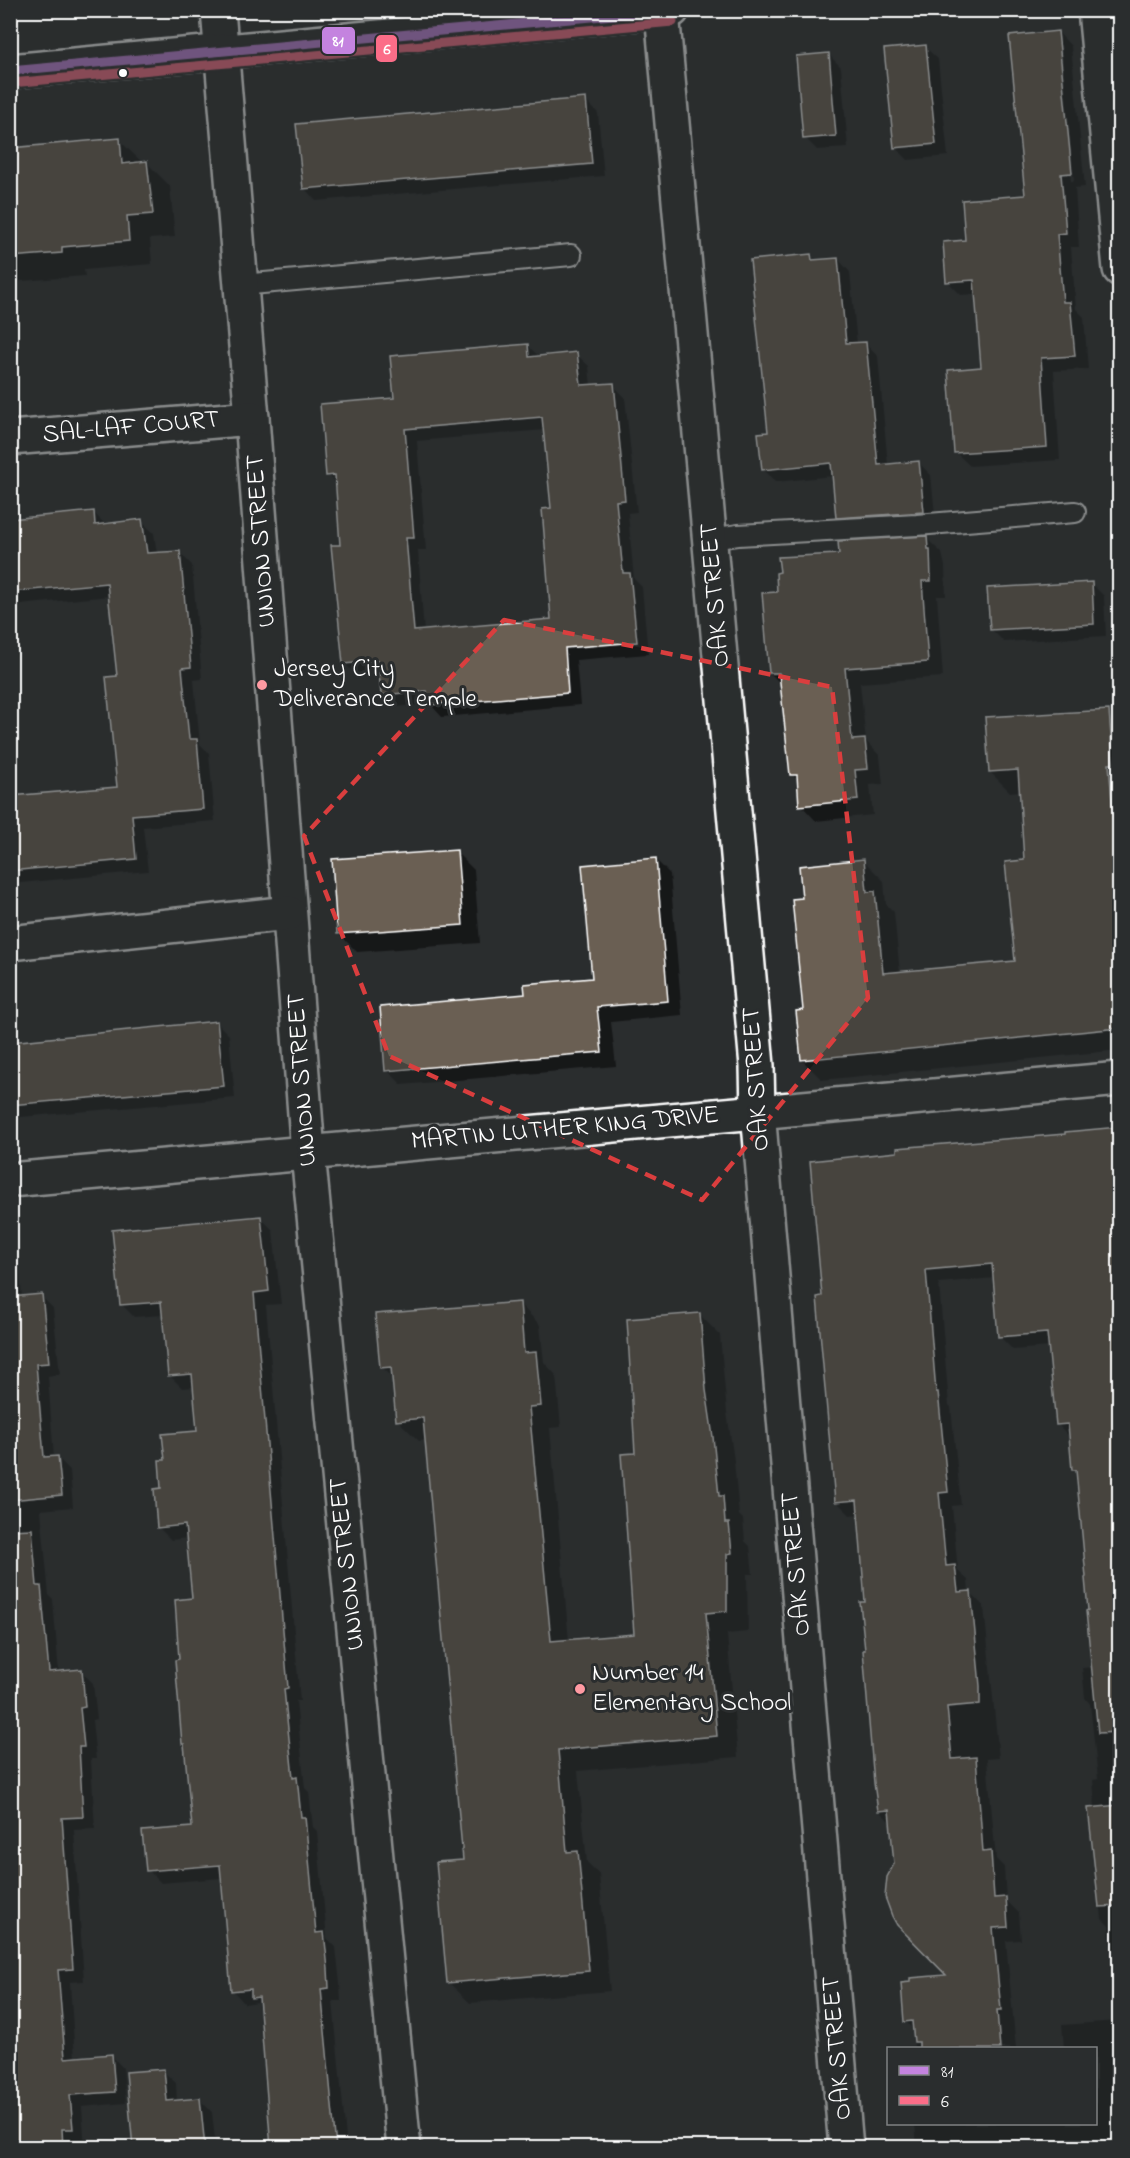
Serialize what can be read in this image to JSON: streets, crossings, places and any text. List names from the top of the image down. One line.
{"streets":{"street":["SAL-LAF COURT","UNION STREET","OAK STREET","MARTIN LUTHER KING DRIVE"]},"crossings":[["SAL-LAF COURT","UNION STREET"],["UNION STREET","MARTIN LUTHER KING DRIVE"],["OAK STREET","MARTIN LUTHER KING DRIVE"]],"places":["Jersey City Deliverance Temple","Number 14 Elementary School"],"lines":["transit line 81","transit line 6"],"legend":["81","6"]}
